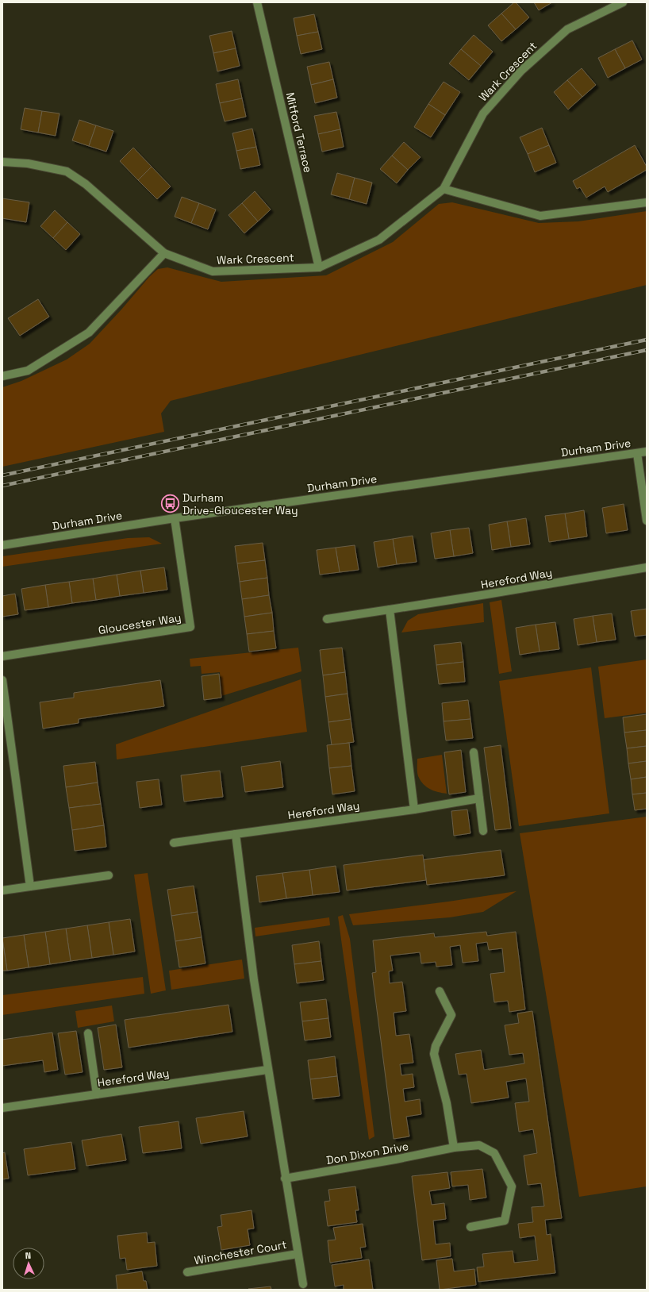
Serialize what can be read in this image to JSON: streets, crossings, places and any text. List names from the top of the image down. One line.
{"streets":{"street":["Wark Crescent","Mitford Terrace","Durham Drive","Hereford Way","Gloucester Way","Don Dixon Drive","Winchester Court"]},"crossings":[["Wark Crescent","Mitford Terrace"],["Durham Drive","Gloucester Way"],["Don Dixon Drive","Winchester Court"]],"places":{"bus stop":["Durham Drive-Gloucester Way"]},"north":"top"}
